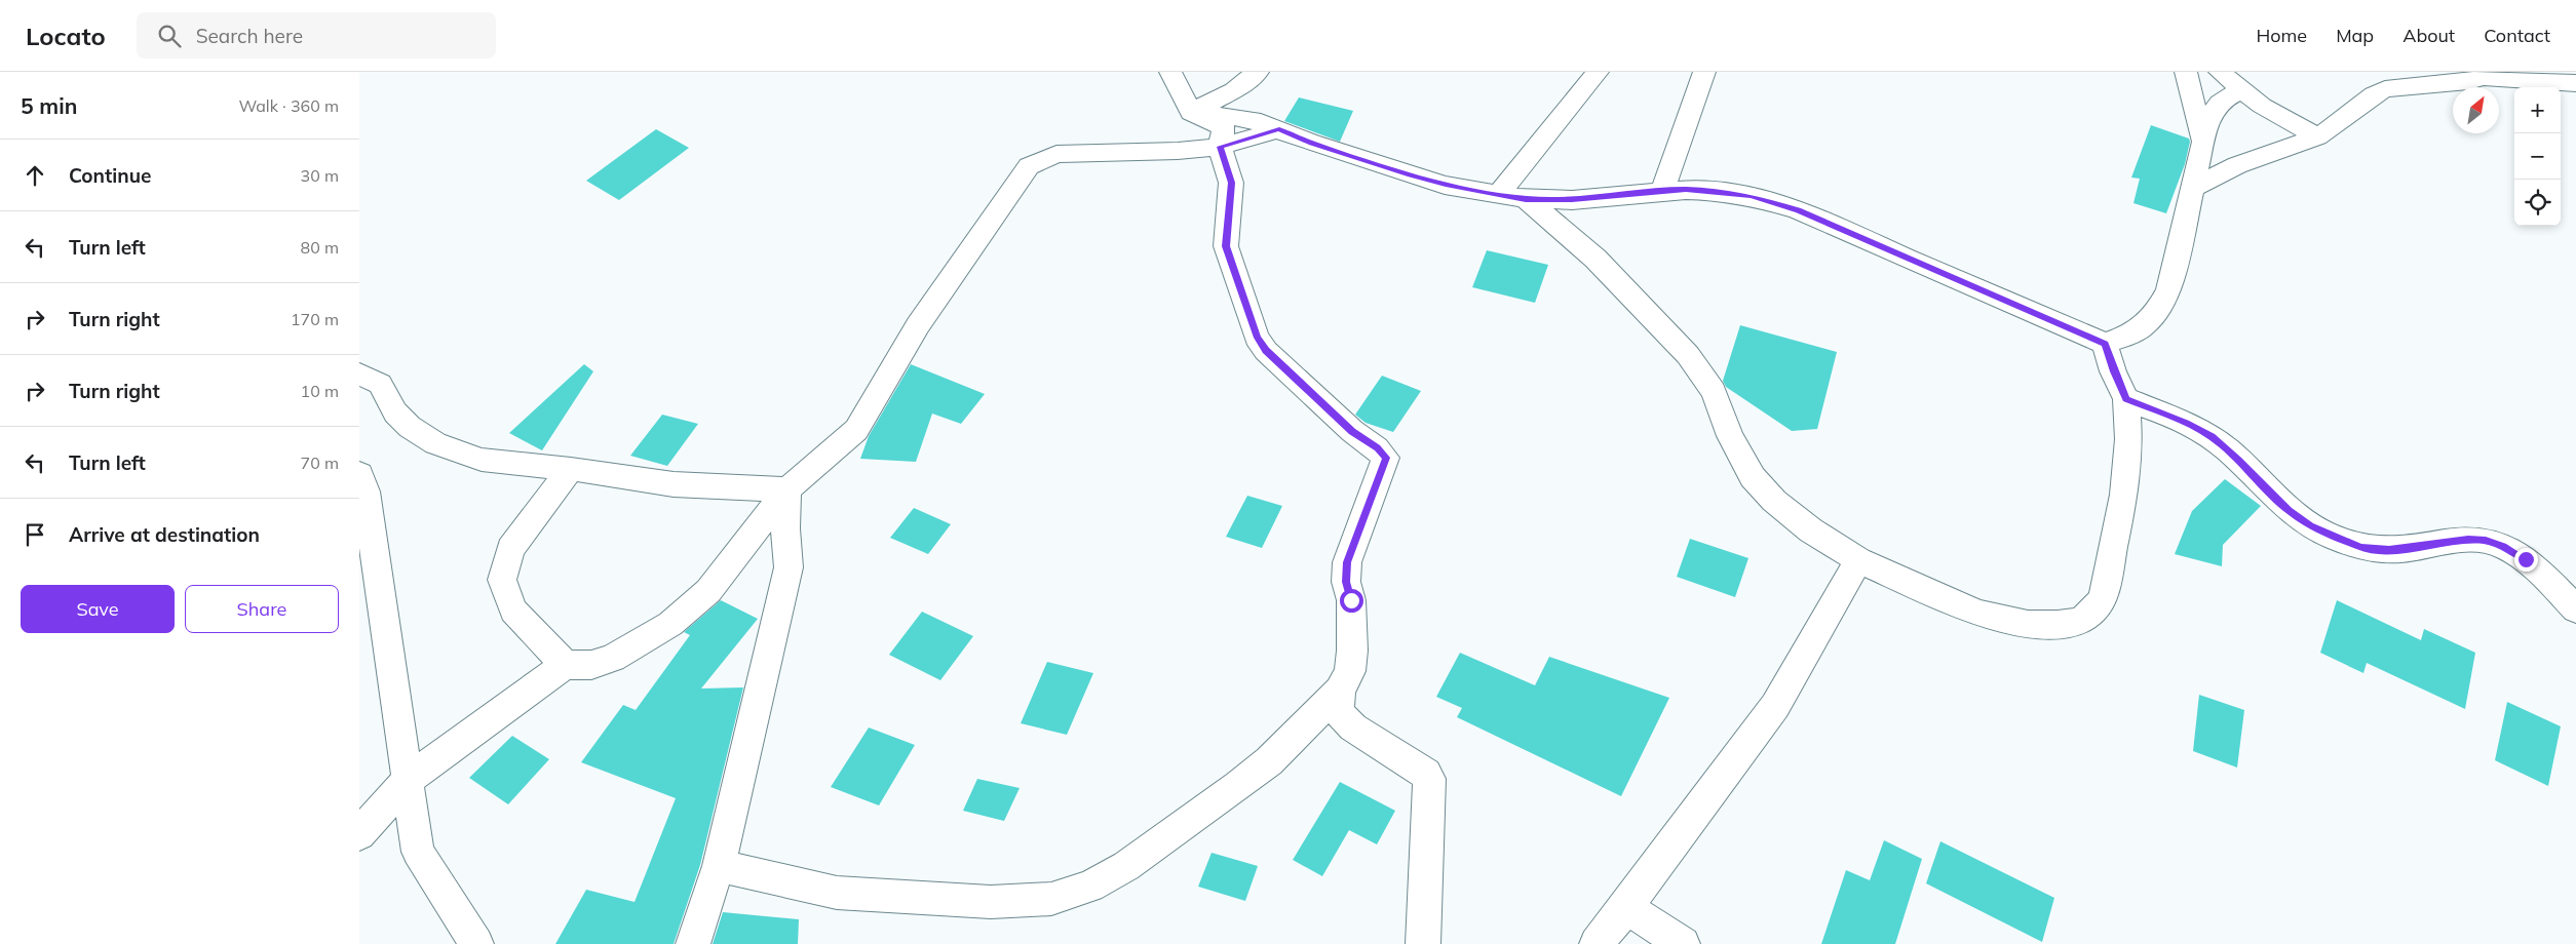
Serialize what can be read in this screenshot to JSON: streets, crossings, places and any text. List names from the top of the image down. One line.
{"north":"top right","page":{"header":"Locato","search":"Search here","nav":["Home","Map","About","Contact"],"heading":["5 min","Walk · 360 m"],"map_buttons":["+","−"],"list":[["Continue","30 m"],["Turn left","80 m"],["Turn right","170 m"],["Turn right","10 m"],["Turn left","70 m"],"Arrive at destination"],"buttons":["Save","Share"]}}
